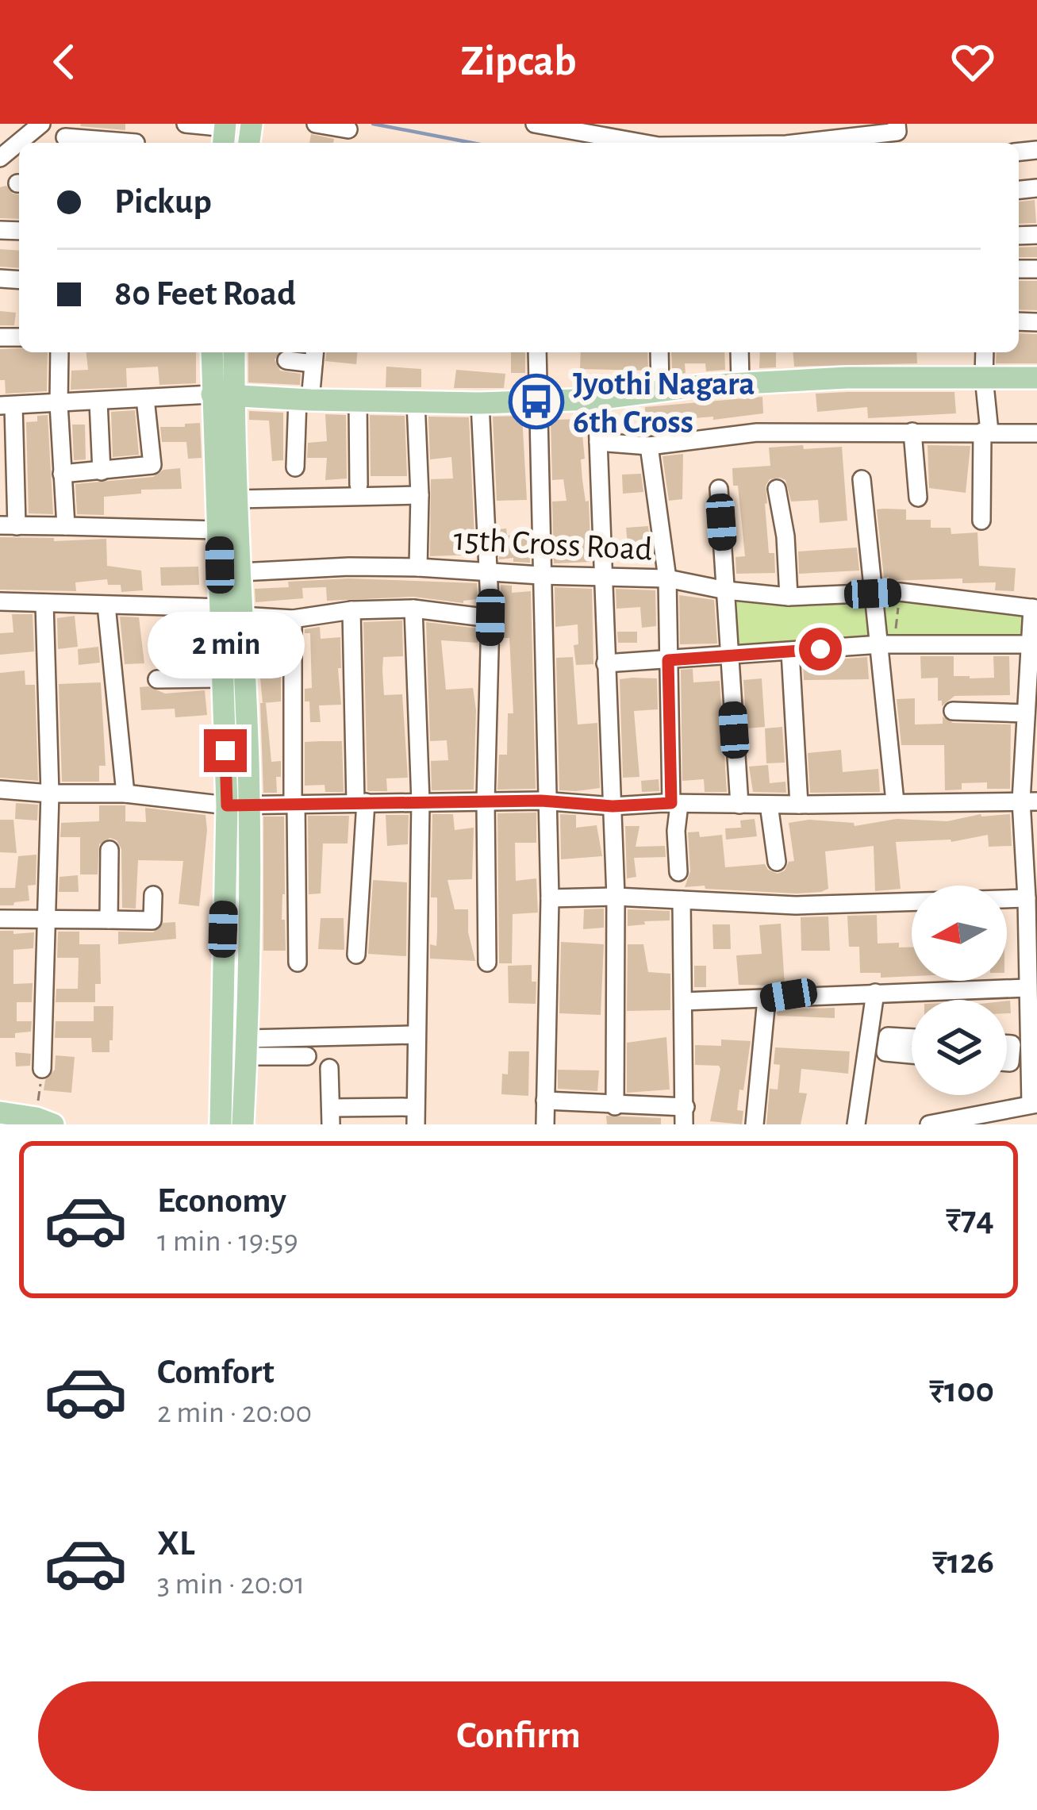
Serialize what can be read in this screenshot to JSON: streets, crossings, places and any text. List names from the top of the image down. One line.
{"streets":{"street":["15th Cross Road"]},"places":{"bus stop":["Jyothi Nagara 6th Cross"]},"north":"left","page":{"header":"Zipcab","banner":["Pickup","80 Feet Road"],"bubble":"2 min","list":[{"name":"Economy","note":"1 min · 19:59","value":"₹74"},{"name":"Comfort","note":"2 min · 20:00","value":"₹100"},{"name":"XL","note":"3 min · 20:01","value":"₹126"}],"buttons":"Confirm"}}
